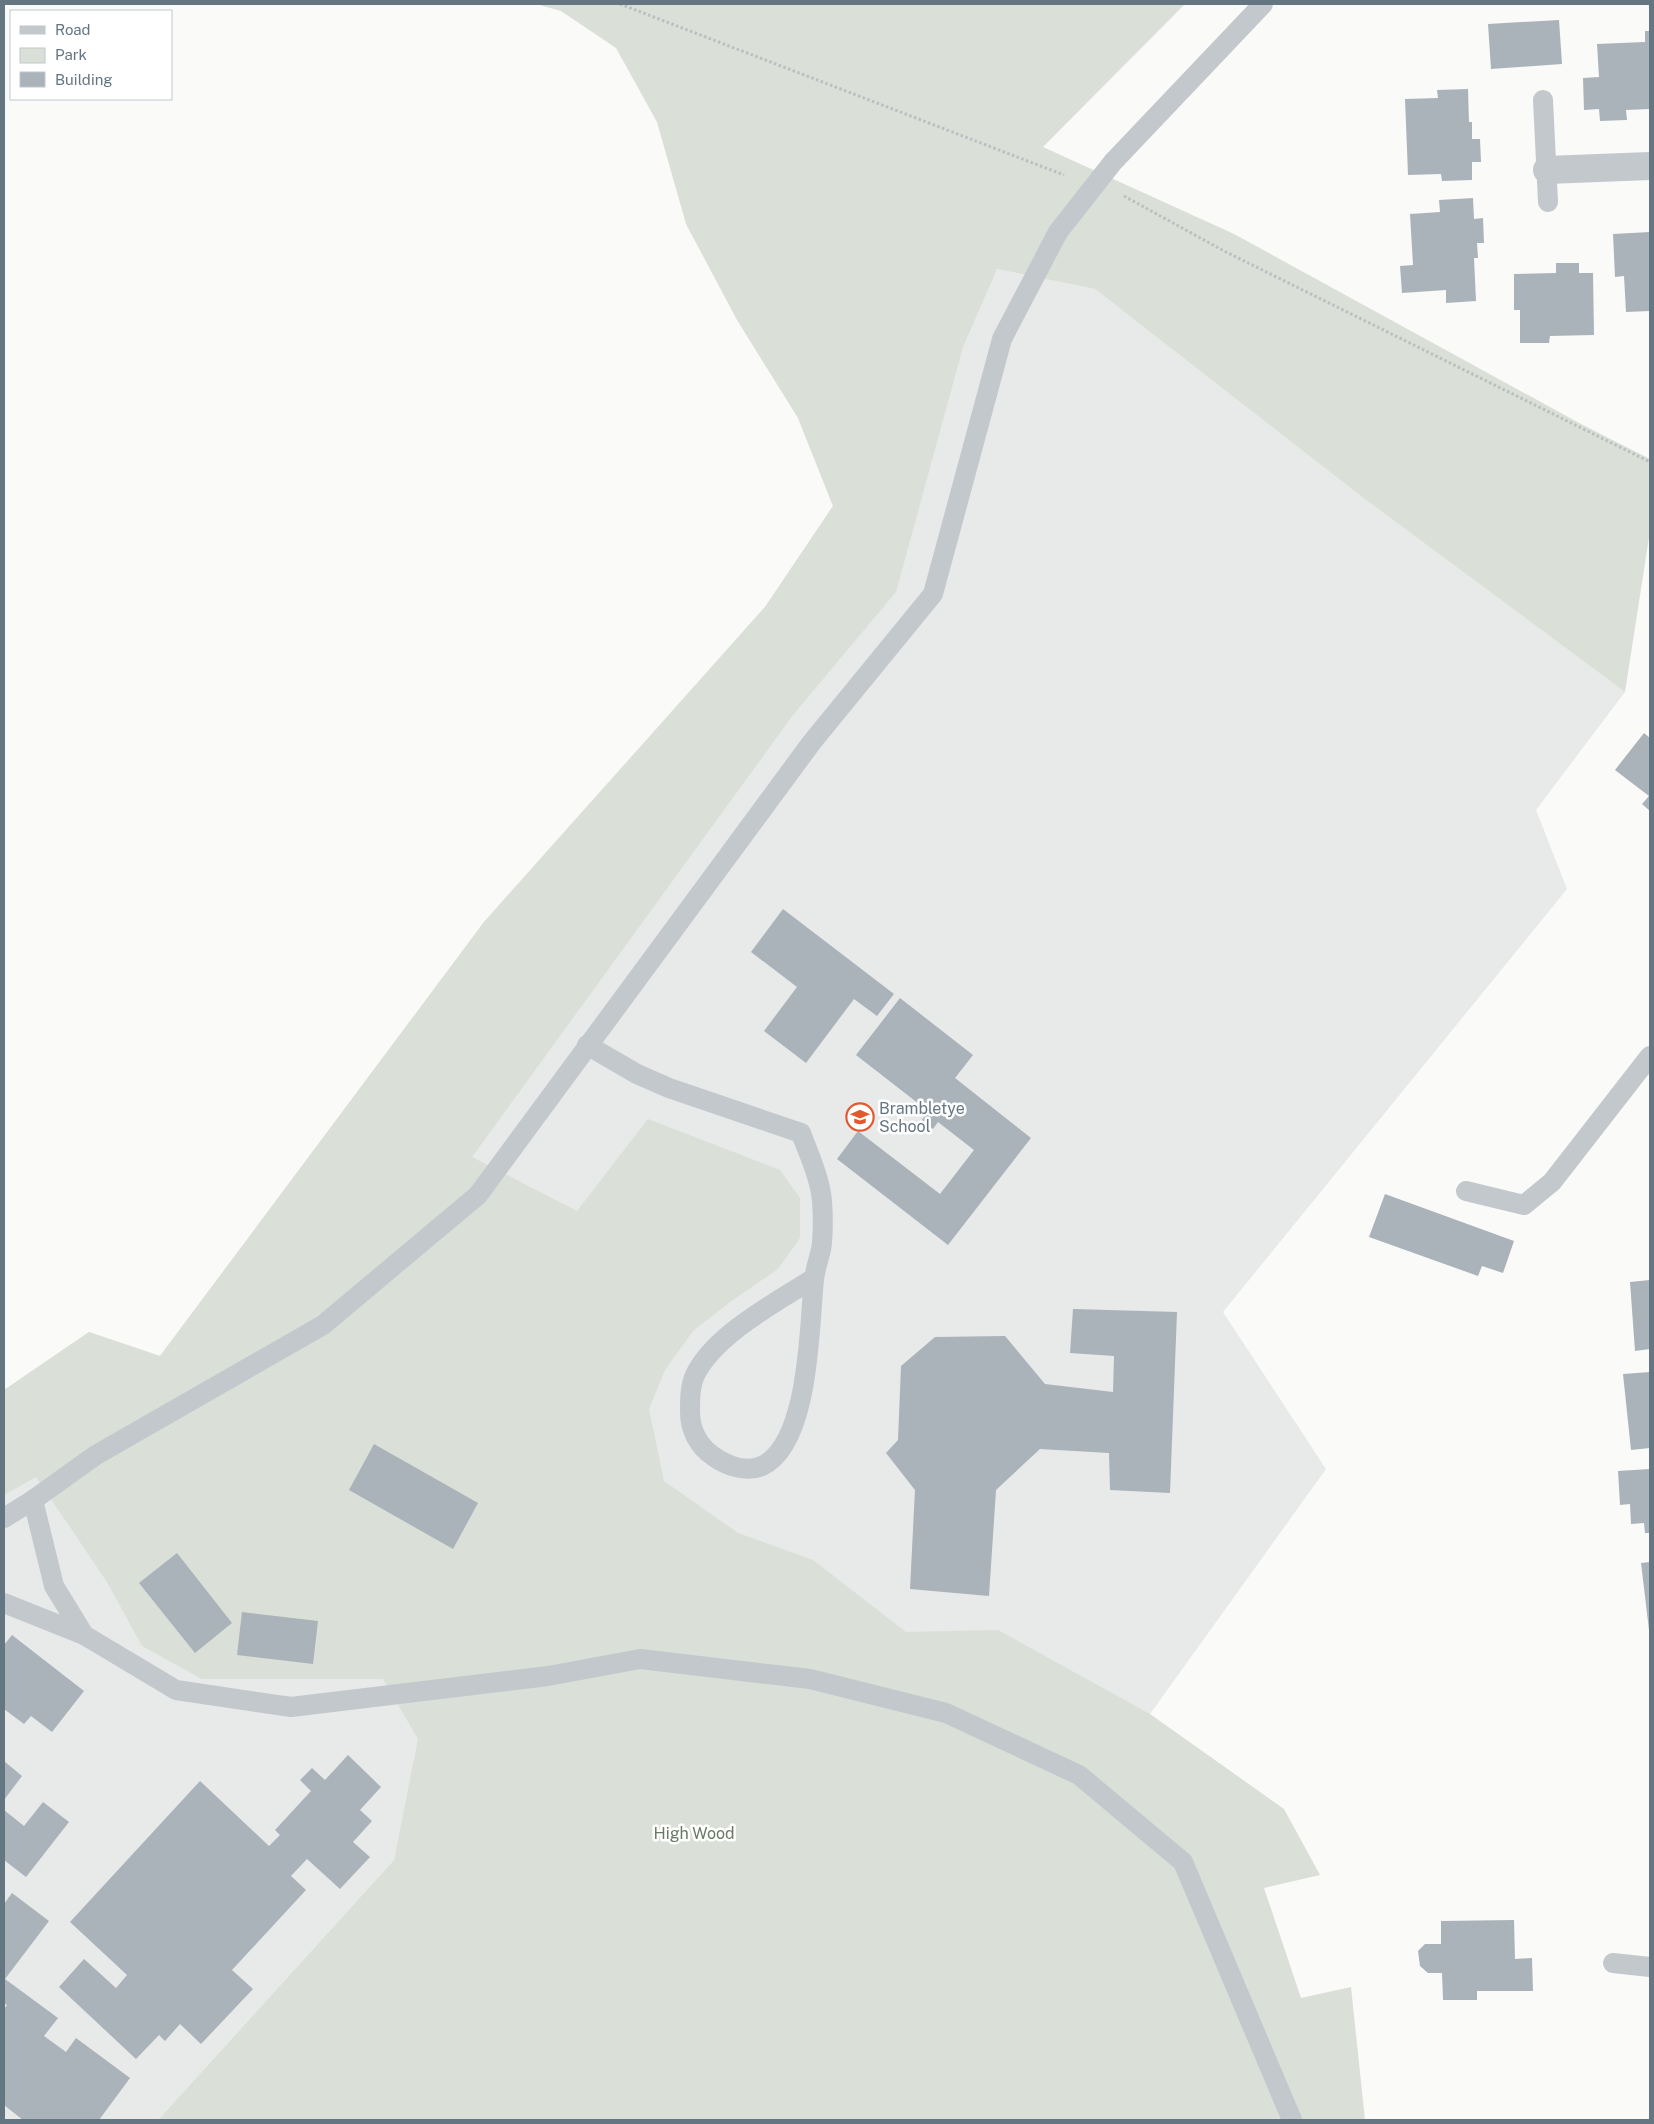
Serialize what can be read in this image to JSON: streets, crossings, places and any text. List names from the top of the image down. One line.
{"parks":["High Wood"],"places":{"school or university":["Brambletye School"]},"legend":["Road","Park","Building"]}
